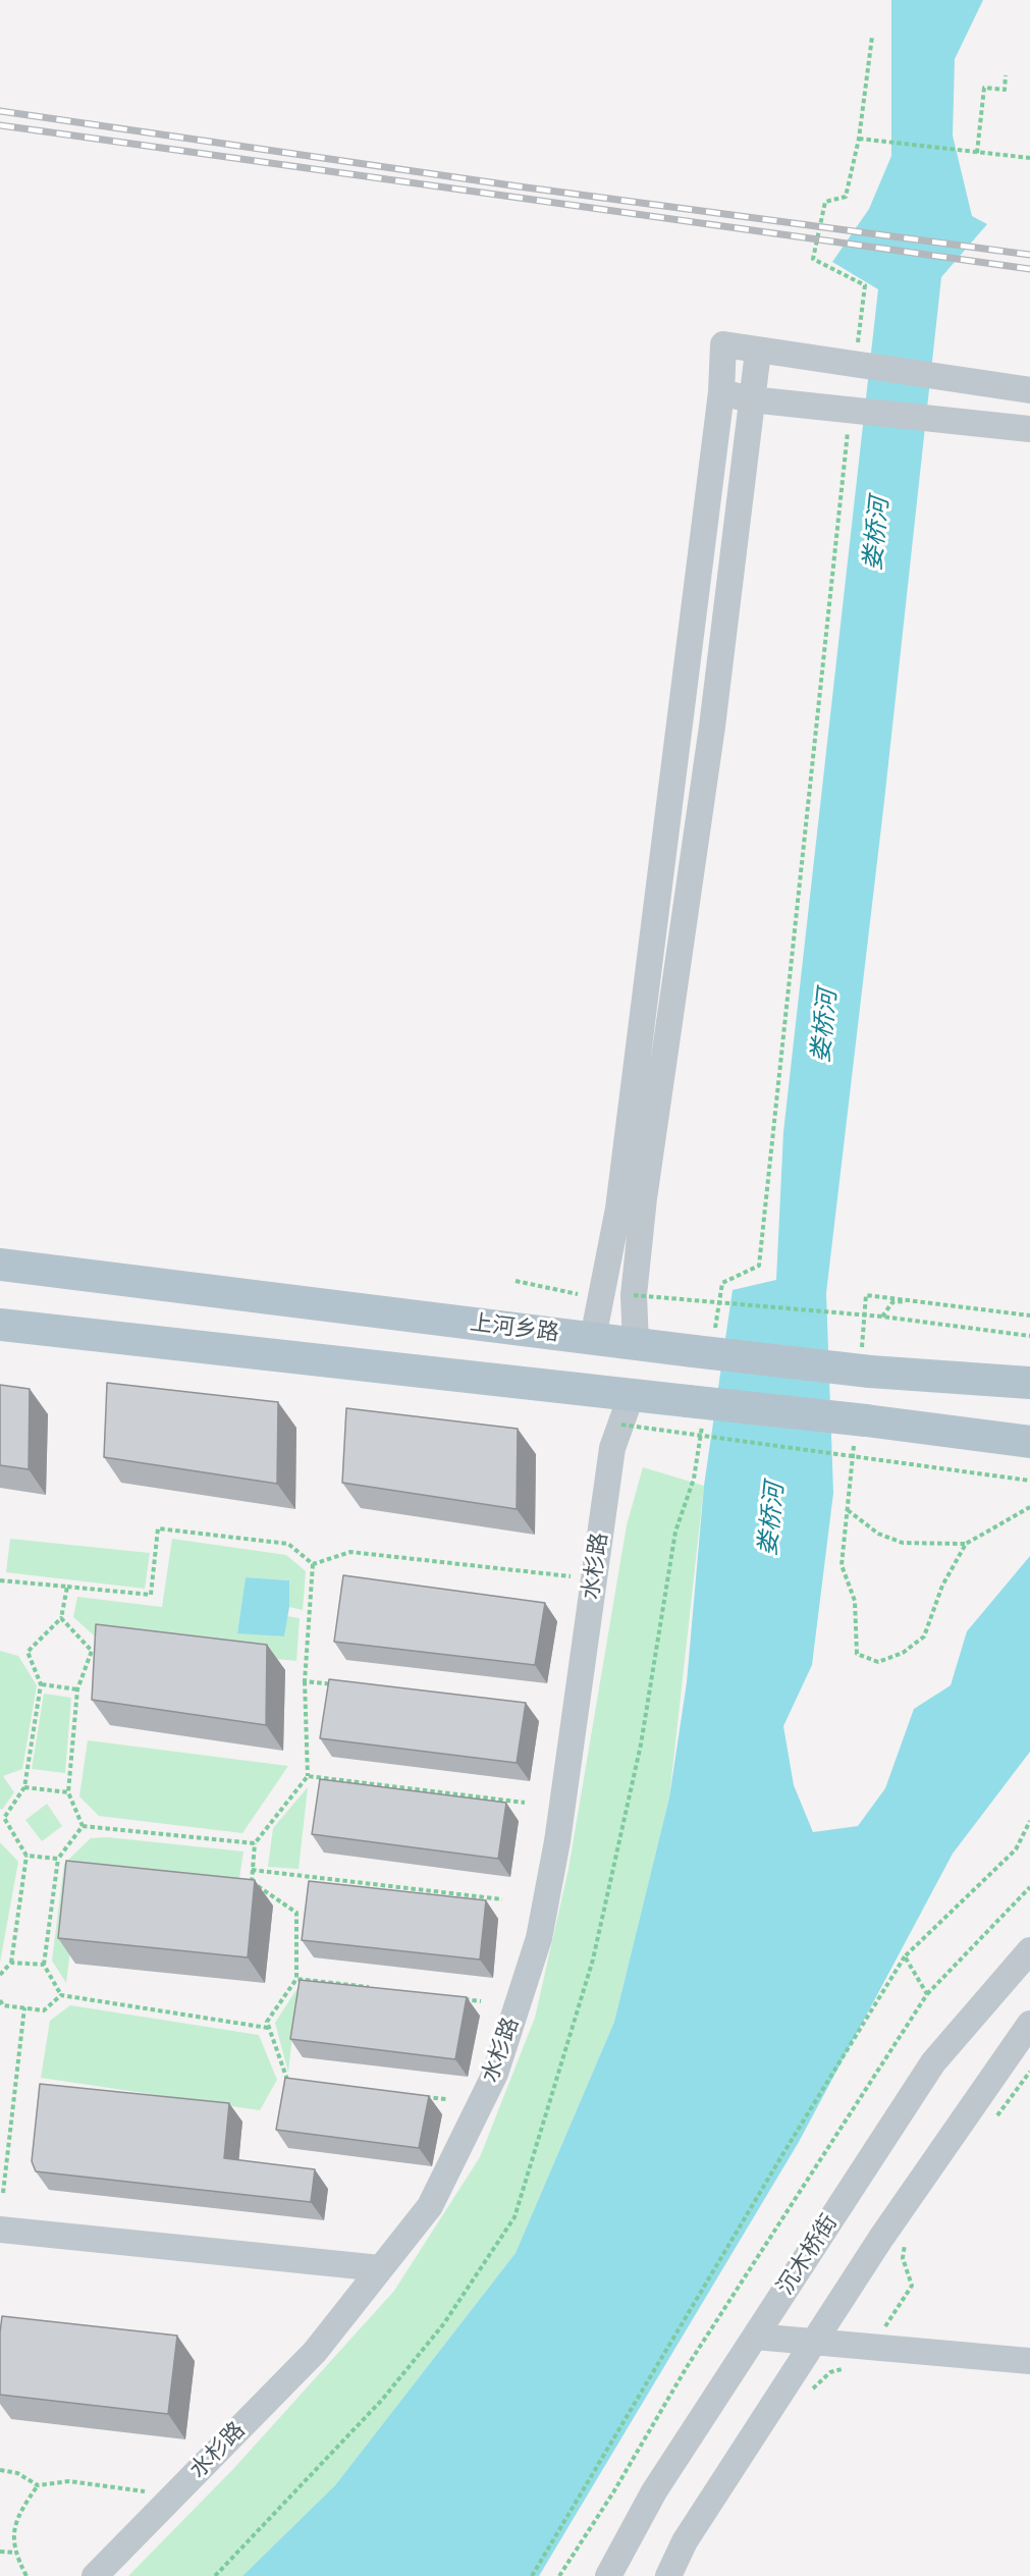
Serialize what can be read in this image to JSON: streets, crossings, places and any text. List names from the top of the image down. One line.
{"streets":{"main road":["上河乡路"],"street":["水杉路","沉木桥街"]},"water":["娄桥河"]}
